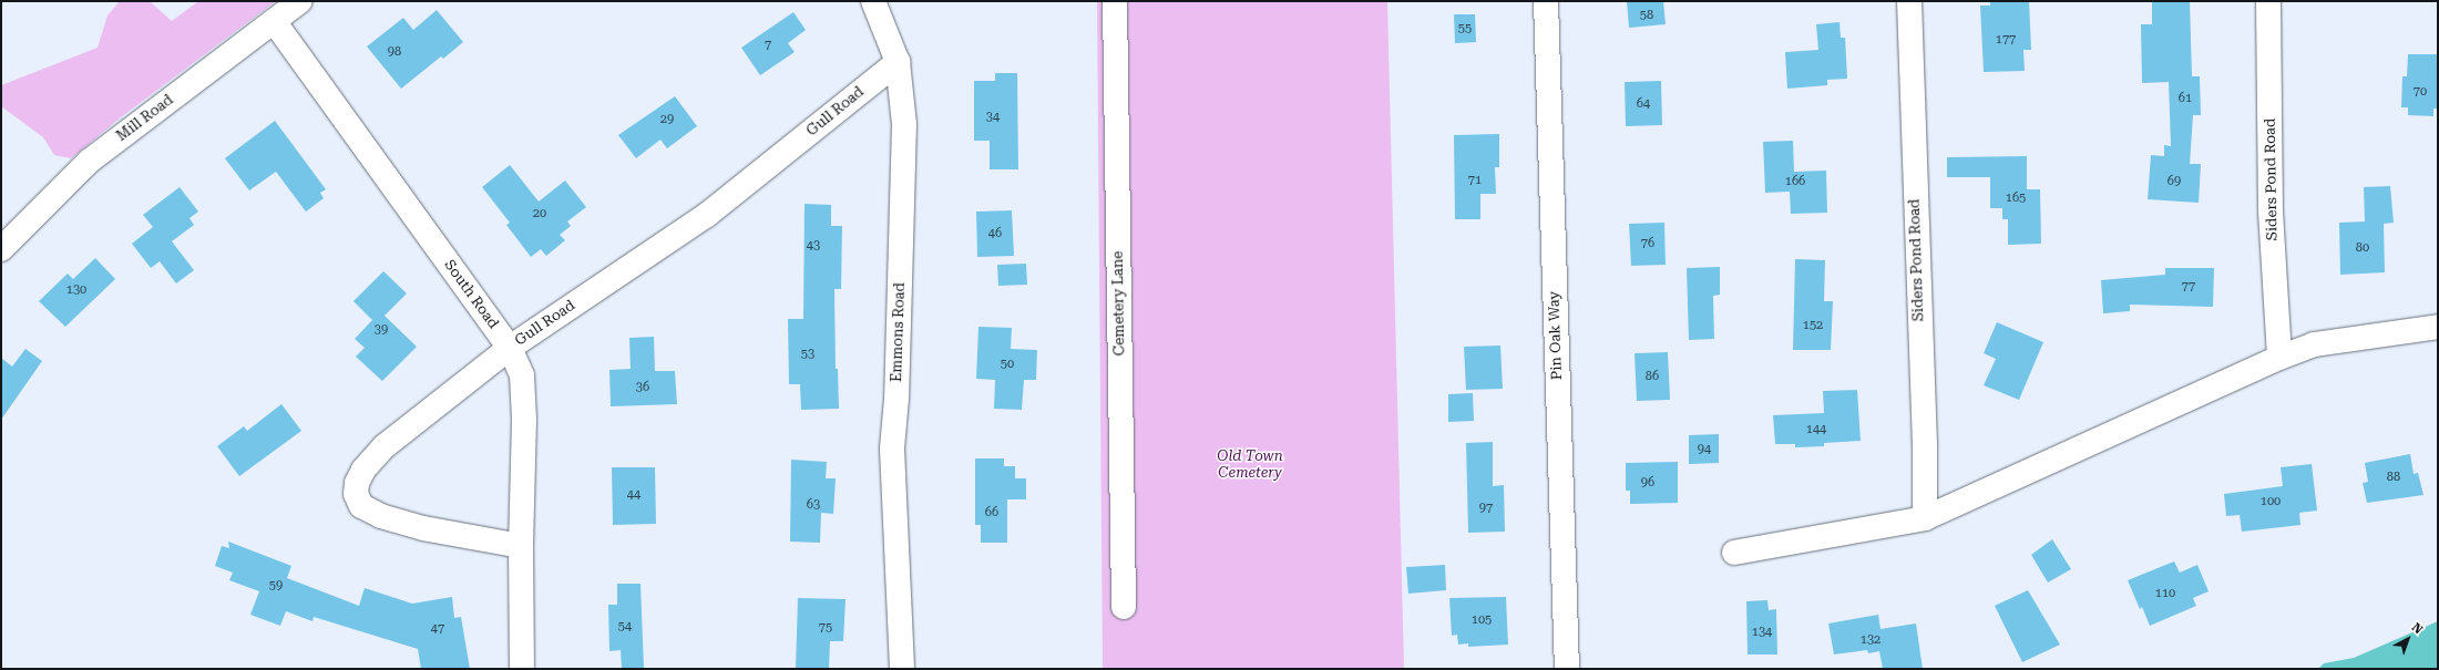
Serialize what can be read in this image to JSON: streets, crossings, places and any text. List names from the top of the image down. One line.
{"streets":{"street":["Gull Road","Mill Road","Siders Pond Road","South Road","Cemetery Lane","Emmons Road","Pin Oak Way"]},"crossings":[["Gull Road","South Road"],["Gull Road","Emmons Road"],["Mill Road","South Road"]],"parks":["Old Town Cemetery"],"house_numbers":["58","55","177","7","98","70","61","64","34","29","71","166","69","165","20","46","76","43","80","77","130","152","39","53","50","86","36","144","94","88","96","44","100","63","97","66","59","110","105","54","75","47","134","132"],"north":"top right"}
